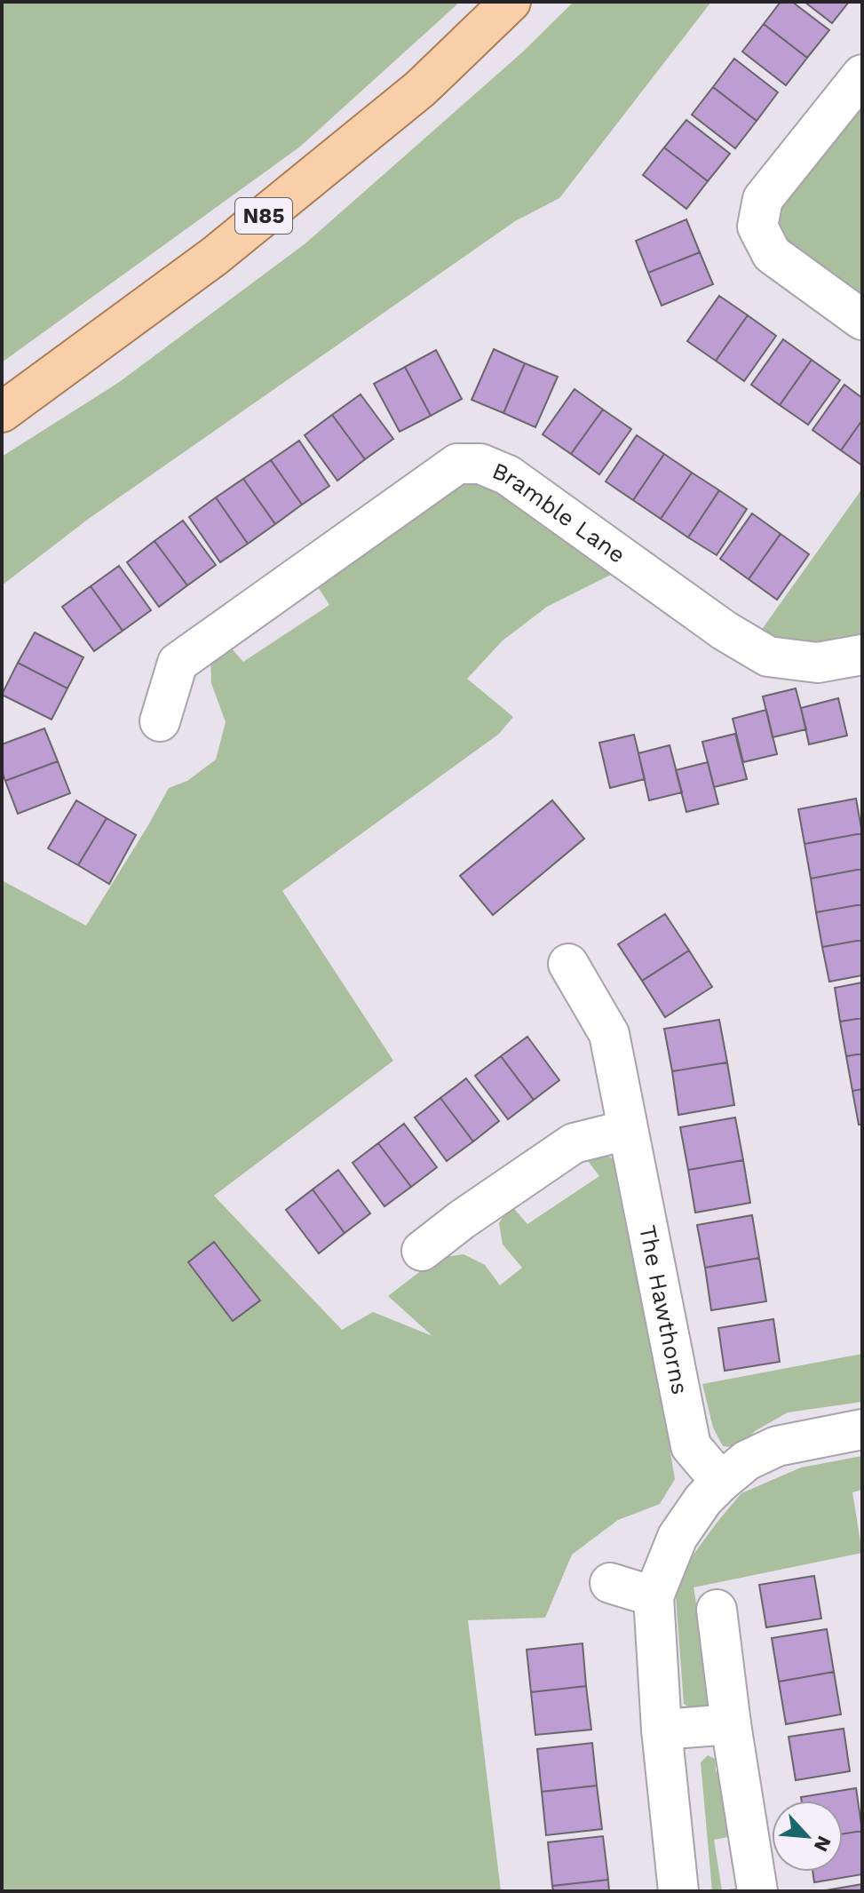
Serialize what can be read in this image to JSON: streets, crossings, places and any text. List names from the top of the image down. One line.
{"streets":{"main road":["N85"],"street":["Bramble Lane","The Hawthorns"]},"north":"bottom right"}
